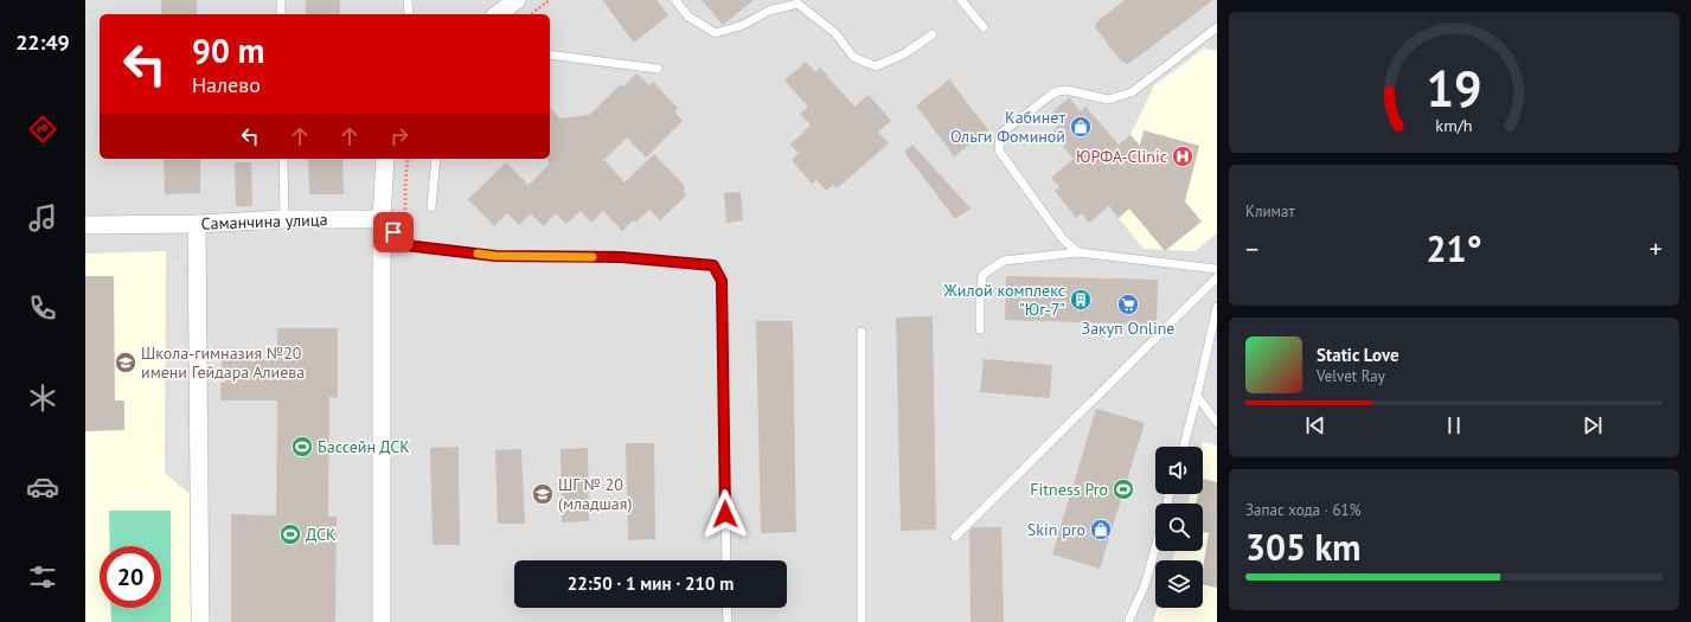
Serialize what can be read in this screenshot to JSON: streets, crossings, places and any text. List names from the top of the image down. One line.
{"streets":{"street":["Саманчина улица"]},"places":{"shop":["Кабинет Ольги Фоминой","Skin pro"],"hospital":["ЮРФА-Clinic"],"building":["Жилой комплекс \"Юг-7\""],"supermarket":["Закуп Online"],"school or university":["Школа-гимназия №20 имени Гейдара Алиева","ШГ № 20 (младшая)"],"sports":["Бассейн ДСК","Fitness Pro","ДСК"]},"page":{"tabs":"22:49","turn":["90 m","Налево"],"tile":["Климат",["Запас хода · 61%","305 km"]],"heat":["−","21°","+"],"song":["Static Love","Velvet Ray"],"limit":"20","trip":"22:50 · 1 мин · 210 m","gauge":["19","km/h"]}}
